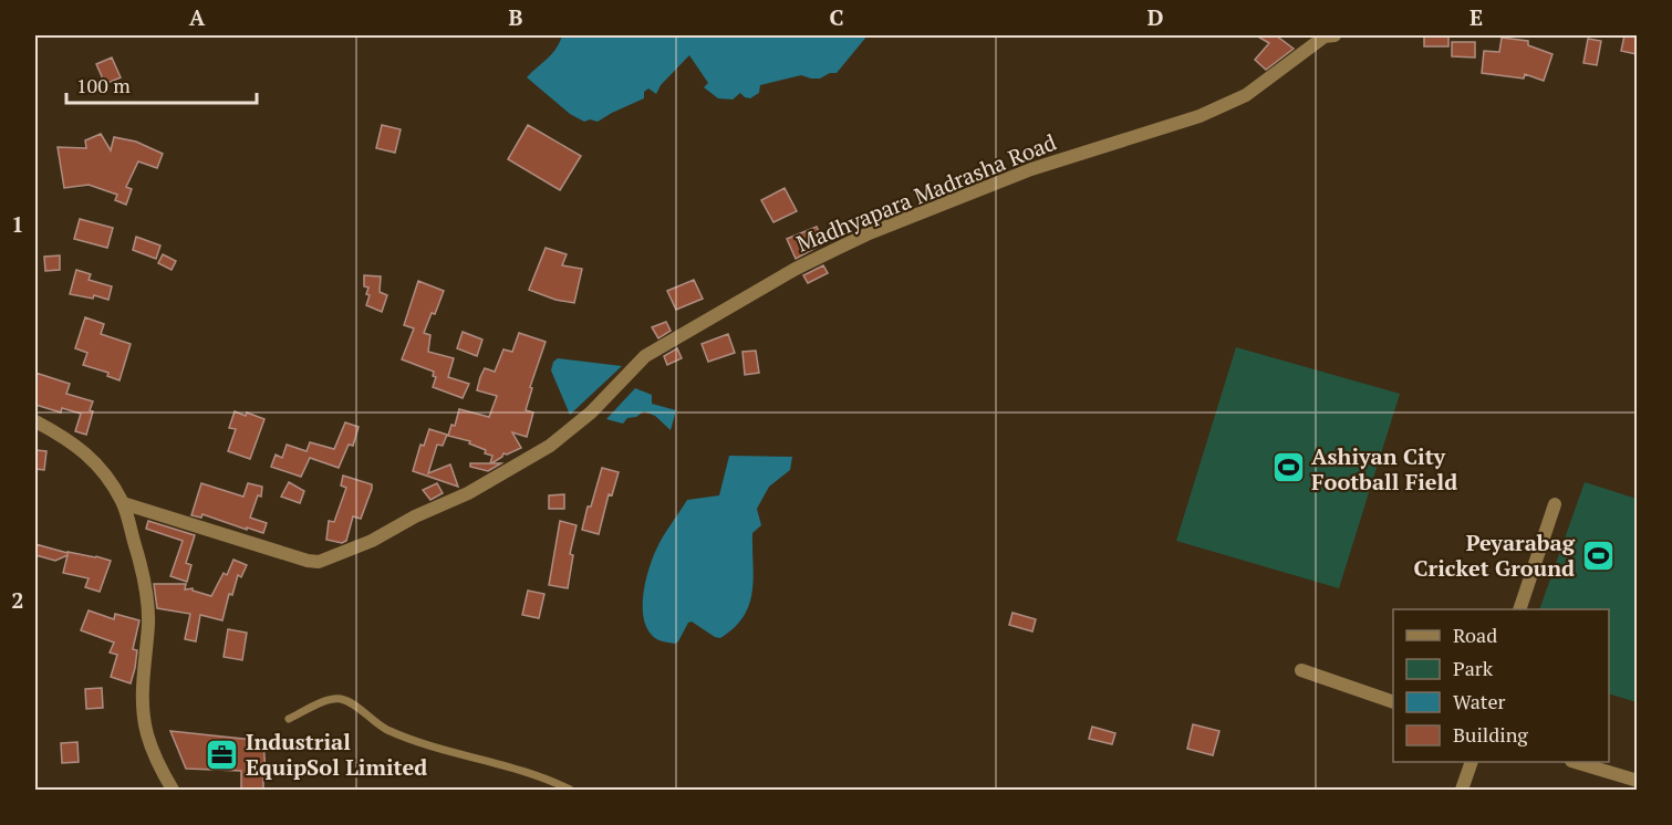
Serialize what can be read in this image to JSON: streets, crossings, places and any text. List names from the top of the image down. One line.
{"streets":{"street":["Madhyapara Madrasha Road"]},"places":{"sports":["Ashiyan City Football Field","Peyarabag Cricket Ground"],"office":["Industrial EquipSol Limited"]},"legend":["Road","Park","Water","Building"],"scale_bar":"100 m","grid":{"columns":["A","B","C","D","E"],"rows":["1","2"]}}
